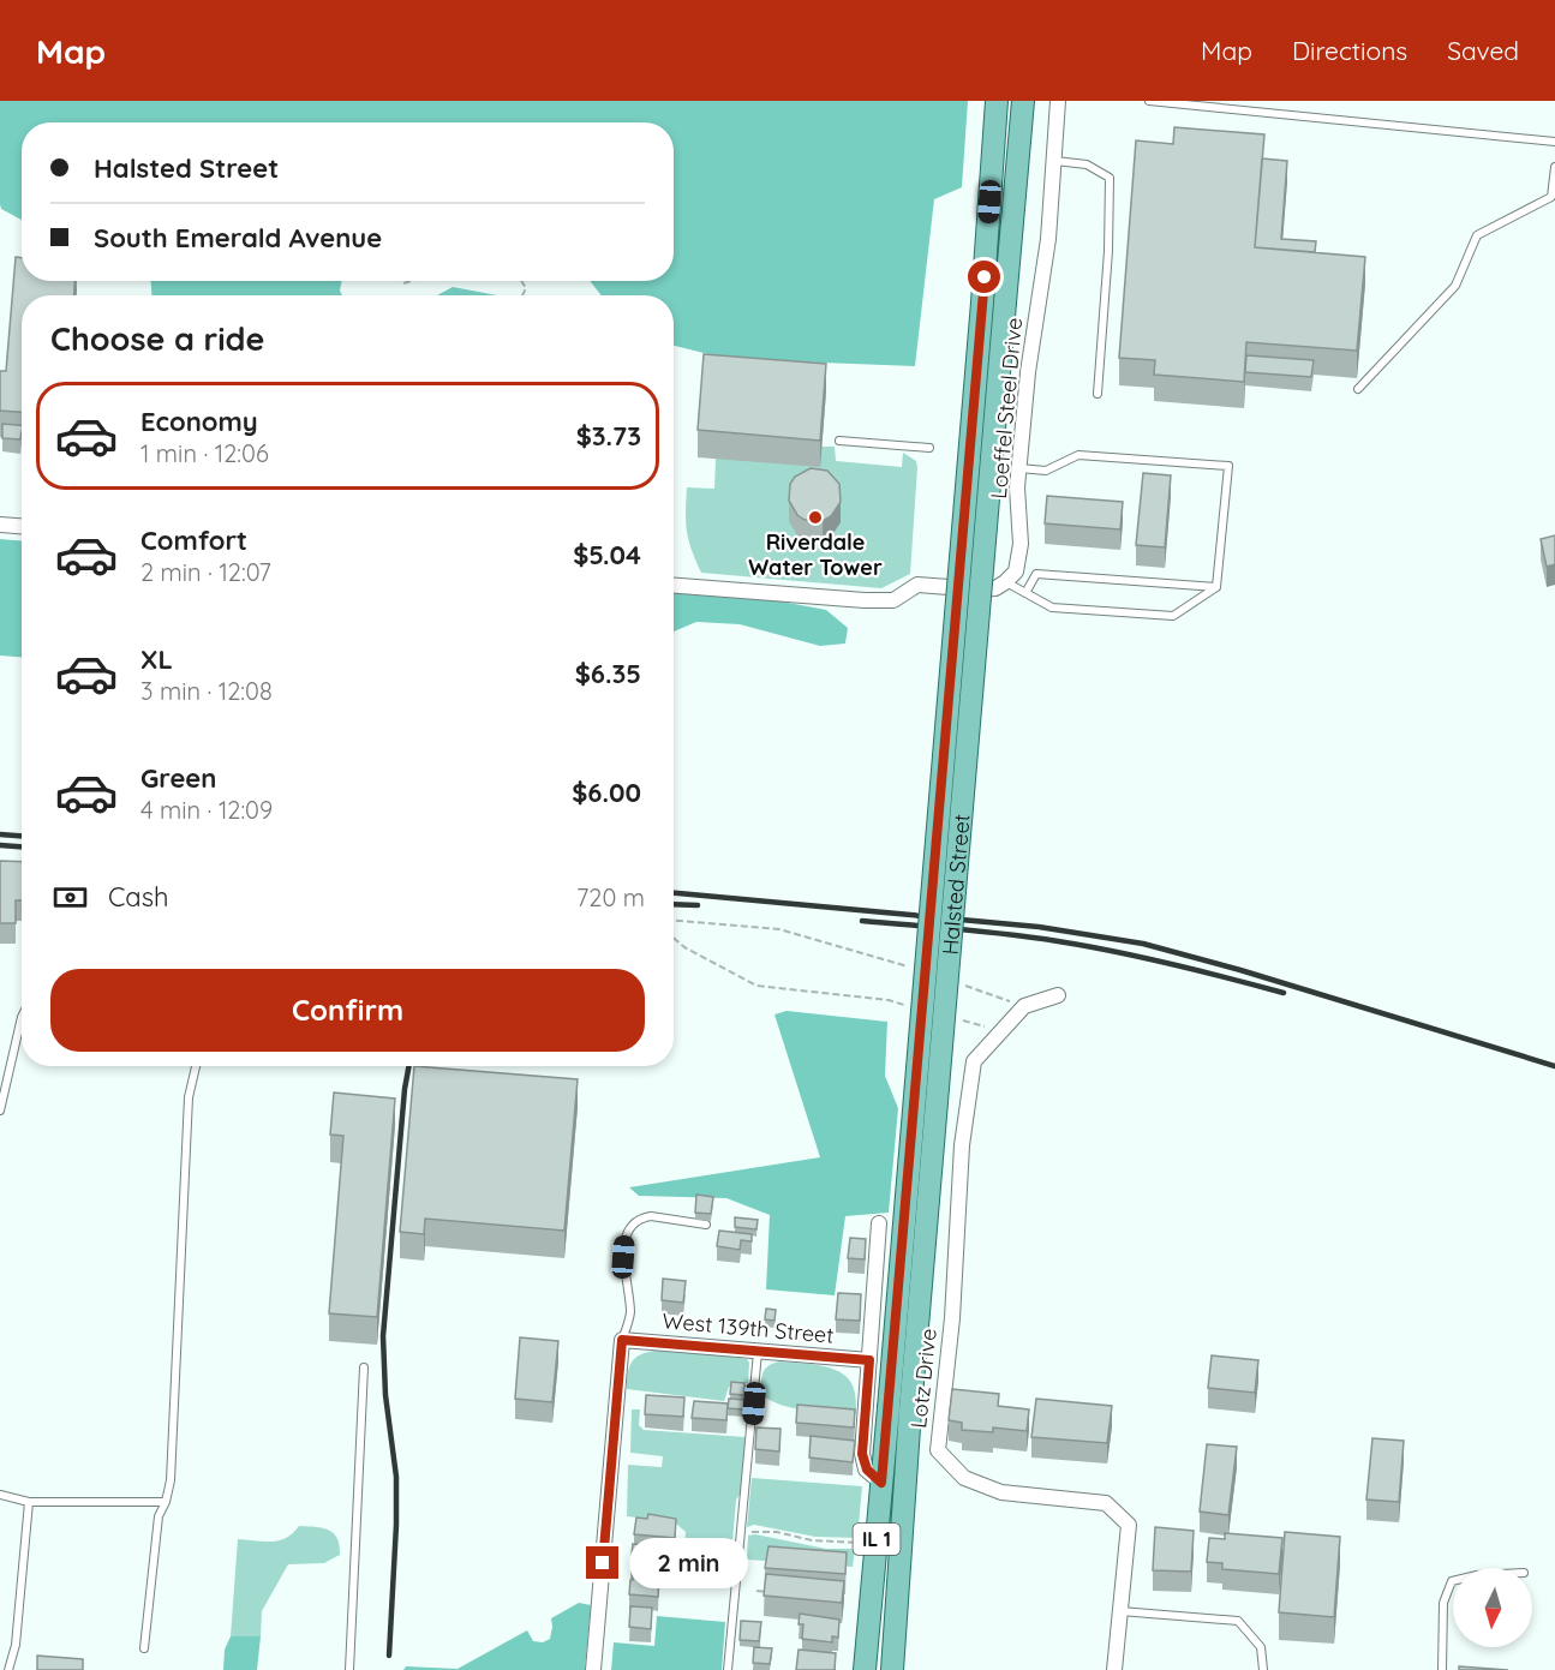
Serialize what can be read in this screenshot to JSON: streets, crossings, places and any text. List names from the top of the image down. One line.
{"streets":{"main road":["Halsted Street","IL 1"],"street":["Loeffel Steel Drive","West 139th Street","Lotz Drive"]},"places":["Riverdale Water Tower"],"north":"bottom","page":{"header":"Map","nav":["Map","Directions","Saved"],"banner":["Halsted Street","South Emerald Avenue"],"heading":"Choose a ride","list":[{"name":"Economy","note":"1 min · 12:06","value":"$3.73"},{"name":"Comfort","note":"2 min · 12:07","value":"$5.04"},{"name":"XL","note":"3 min · 12:08","value":"$6.35"},{"name":"Green","note":"4 min · 12:09","value":"$6.00"}],"pay":["Cash","720 m"],"buttons":"Confirm","bubble":"2 min"}}
